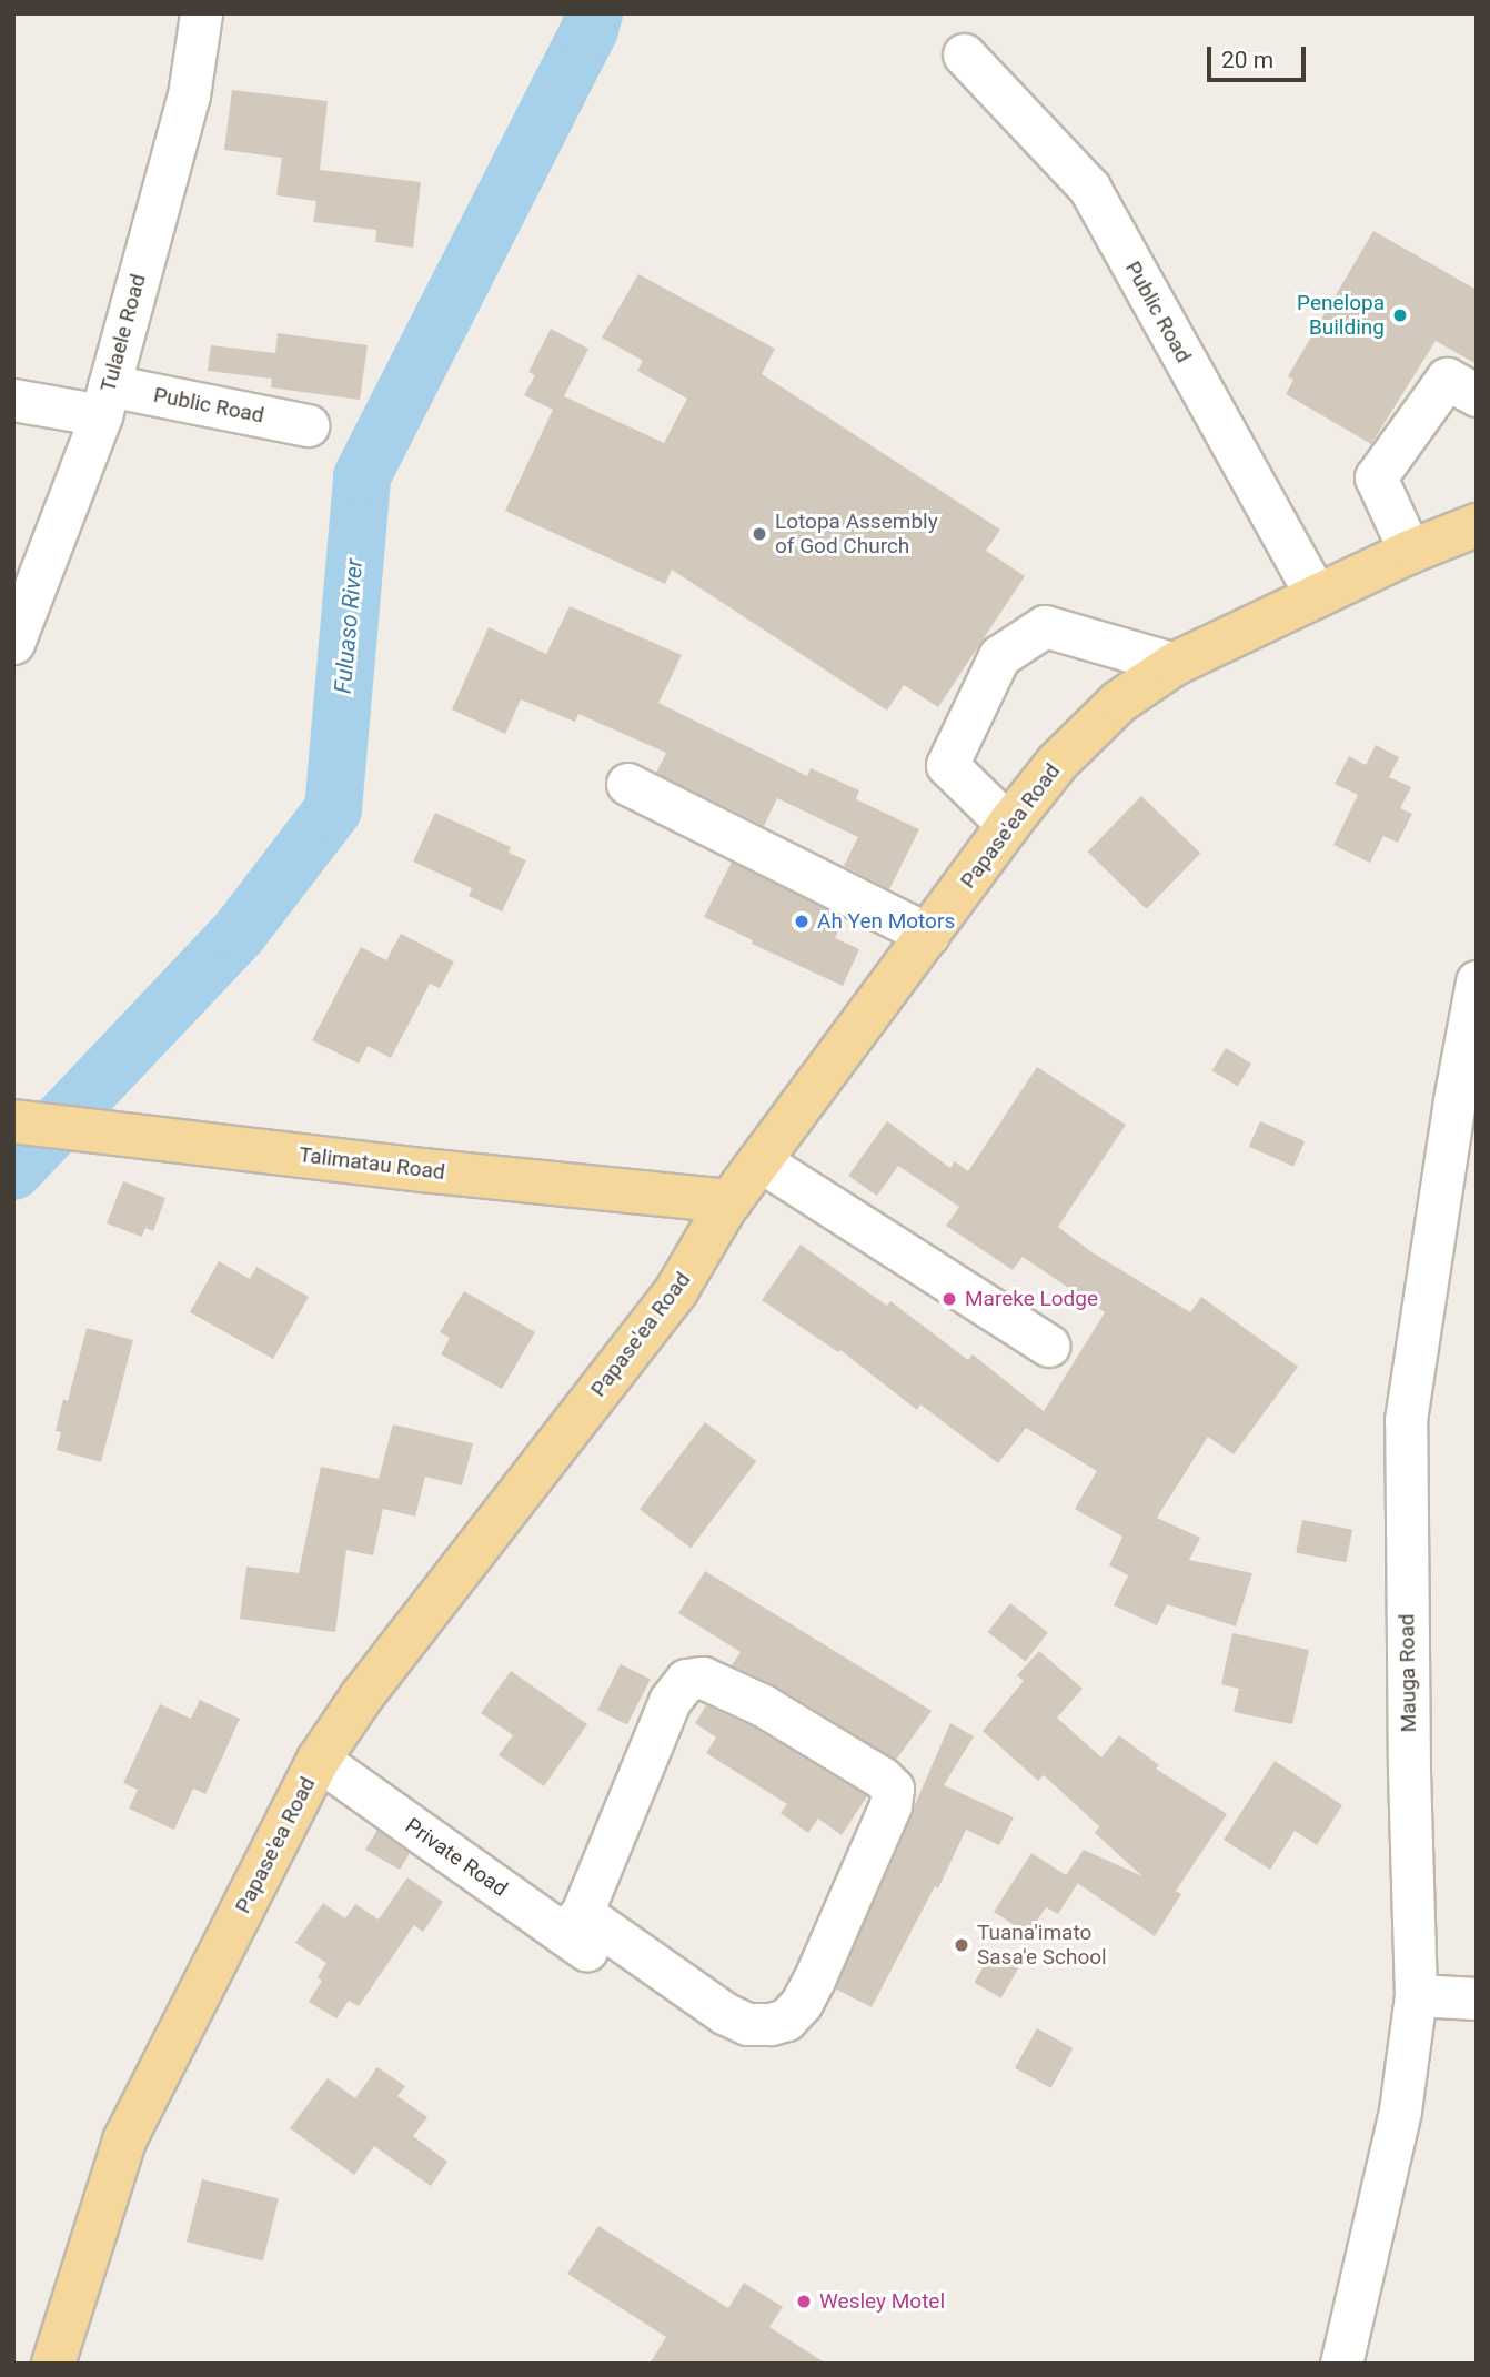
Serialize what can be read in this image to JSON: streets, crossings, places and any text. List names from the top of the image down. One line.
{"streets":{"main road":["Papase'ea Road","Talimatau Road"],"street":["Public Road","Tulaele Road","Mauga Road","Private Road"]},"crossings":[["Public Road","Tulaele Road"],["Public Road","Papase'ea Road"],["Papase'ea Road","Talimatau Road"],["Papase'ea Road","Private Road"]],"water":["Fuluaso River"],"places":["Penelopa Building","Lotopa Assembly of God Church","Ah Yen Motors","Mareke Lodge","Tuana'imato Sasa'e School","Wesley Motel"],"scale_bar":"20 m"}
